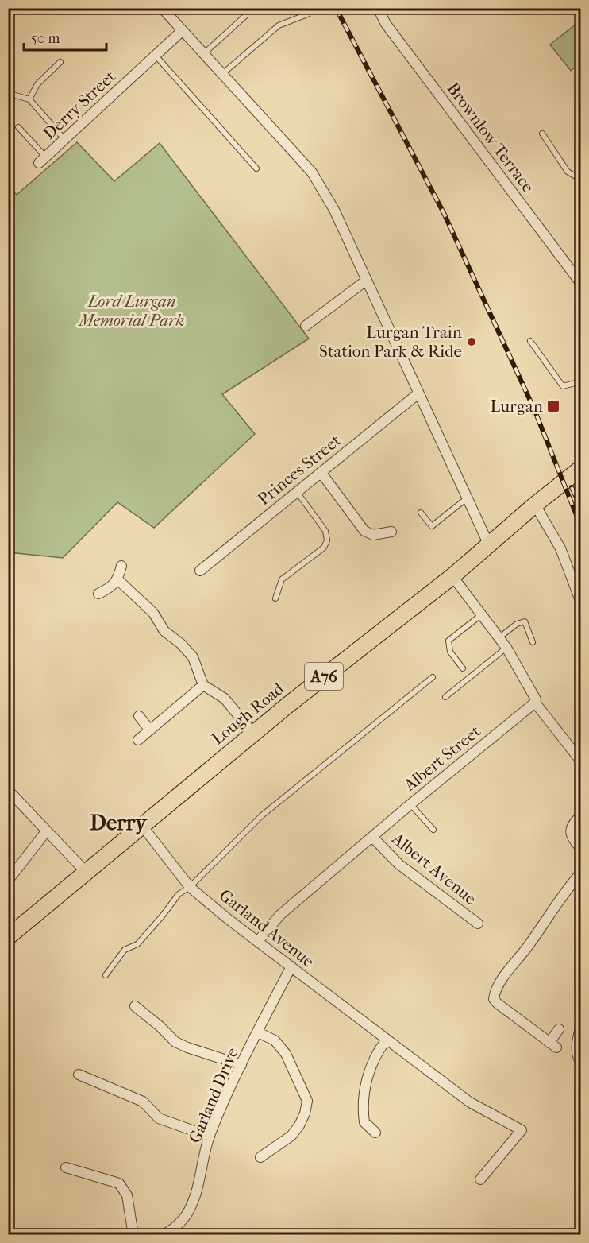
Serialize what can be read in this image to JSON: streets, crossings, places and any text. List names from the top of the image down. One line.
{"streets":{"main road":["A76","Lough Road"],"street":["Derry Street","Brownlow Terrace","Princes Street","Albert Street","Albert Avenue","Garland Avenue","Garland Drive"]},"crossings":[["Lough Road","Garland Avenue"],["Albert Street","Albert Avenue"],["Albert Street","Garland Avenue"],["Garland Avenue","Garland Drive"]],"districts":["Derry"],"parks":["Lord Lurgan Memorial Park"],"places":{"other":["Lurgan Train Station Park & Ride"],"transit":["Lurgan"]},"scale_bar":"50 m"}
